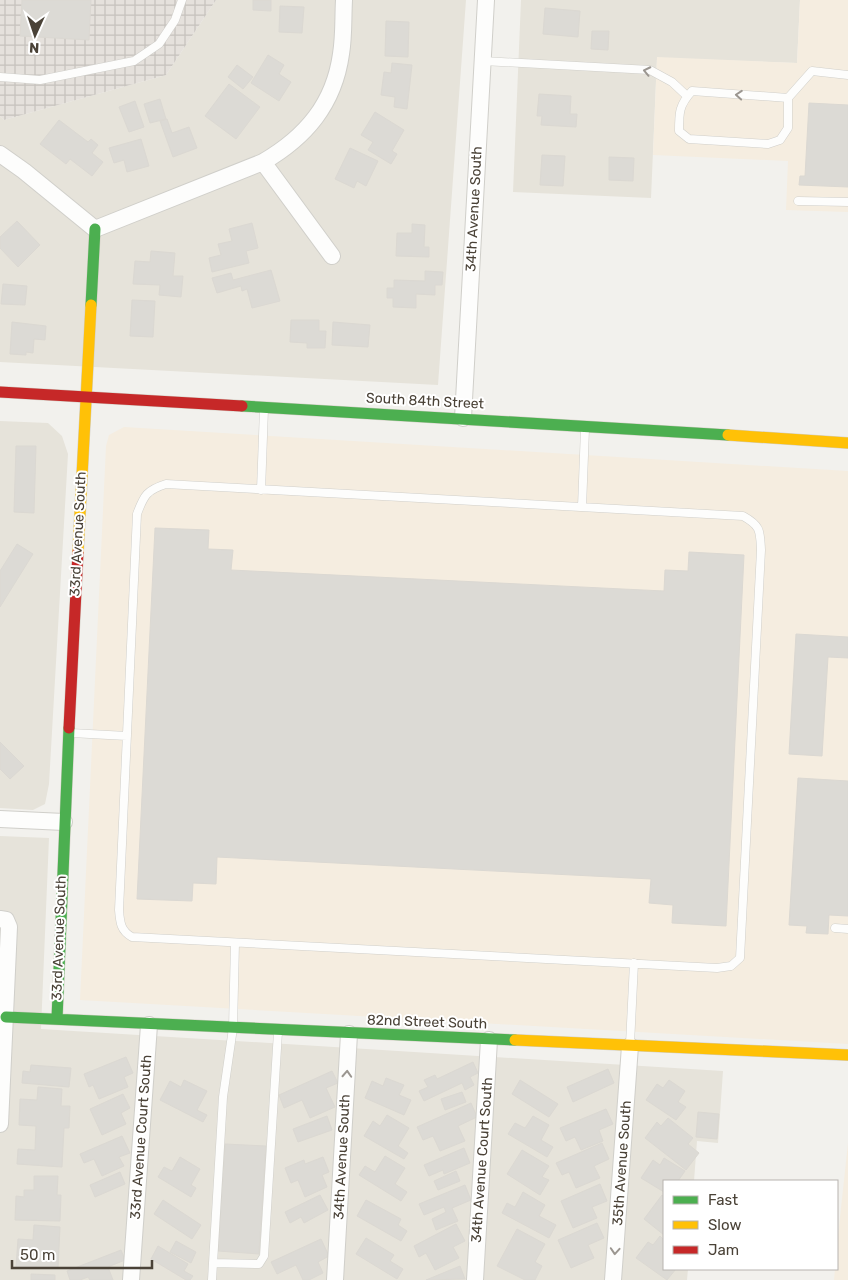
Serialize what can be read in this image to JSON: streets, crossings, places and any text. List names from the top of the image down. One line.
{"streets":{"street":["34th Avenue South","South 84th Street","33rd Avenue South","82nd Street South","33rd Avenue Court South","34th Avenue Court South","35th Avenue South"]},"crossings":[["34th Avenue South","South 84th Street"],["34th Avenue South","82nd Street South"],["South 84th Street","33rd Avenue South"],["33rd Avenue South","82nd Street South"],["82nd Street South","33rd Avenue Court South"],["82nd Street South","34th Avenue Court South"],["82nd Street South","35th Avenue South"]],"one_way":["34th Avenue South","35th Avenue South"],"legend":["Fast","Slow","Jam"],"scale_bar":"50 m","north":"bottom"}
